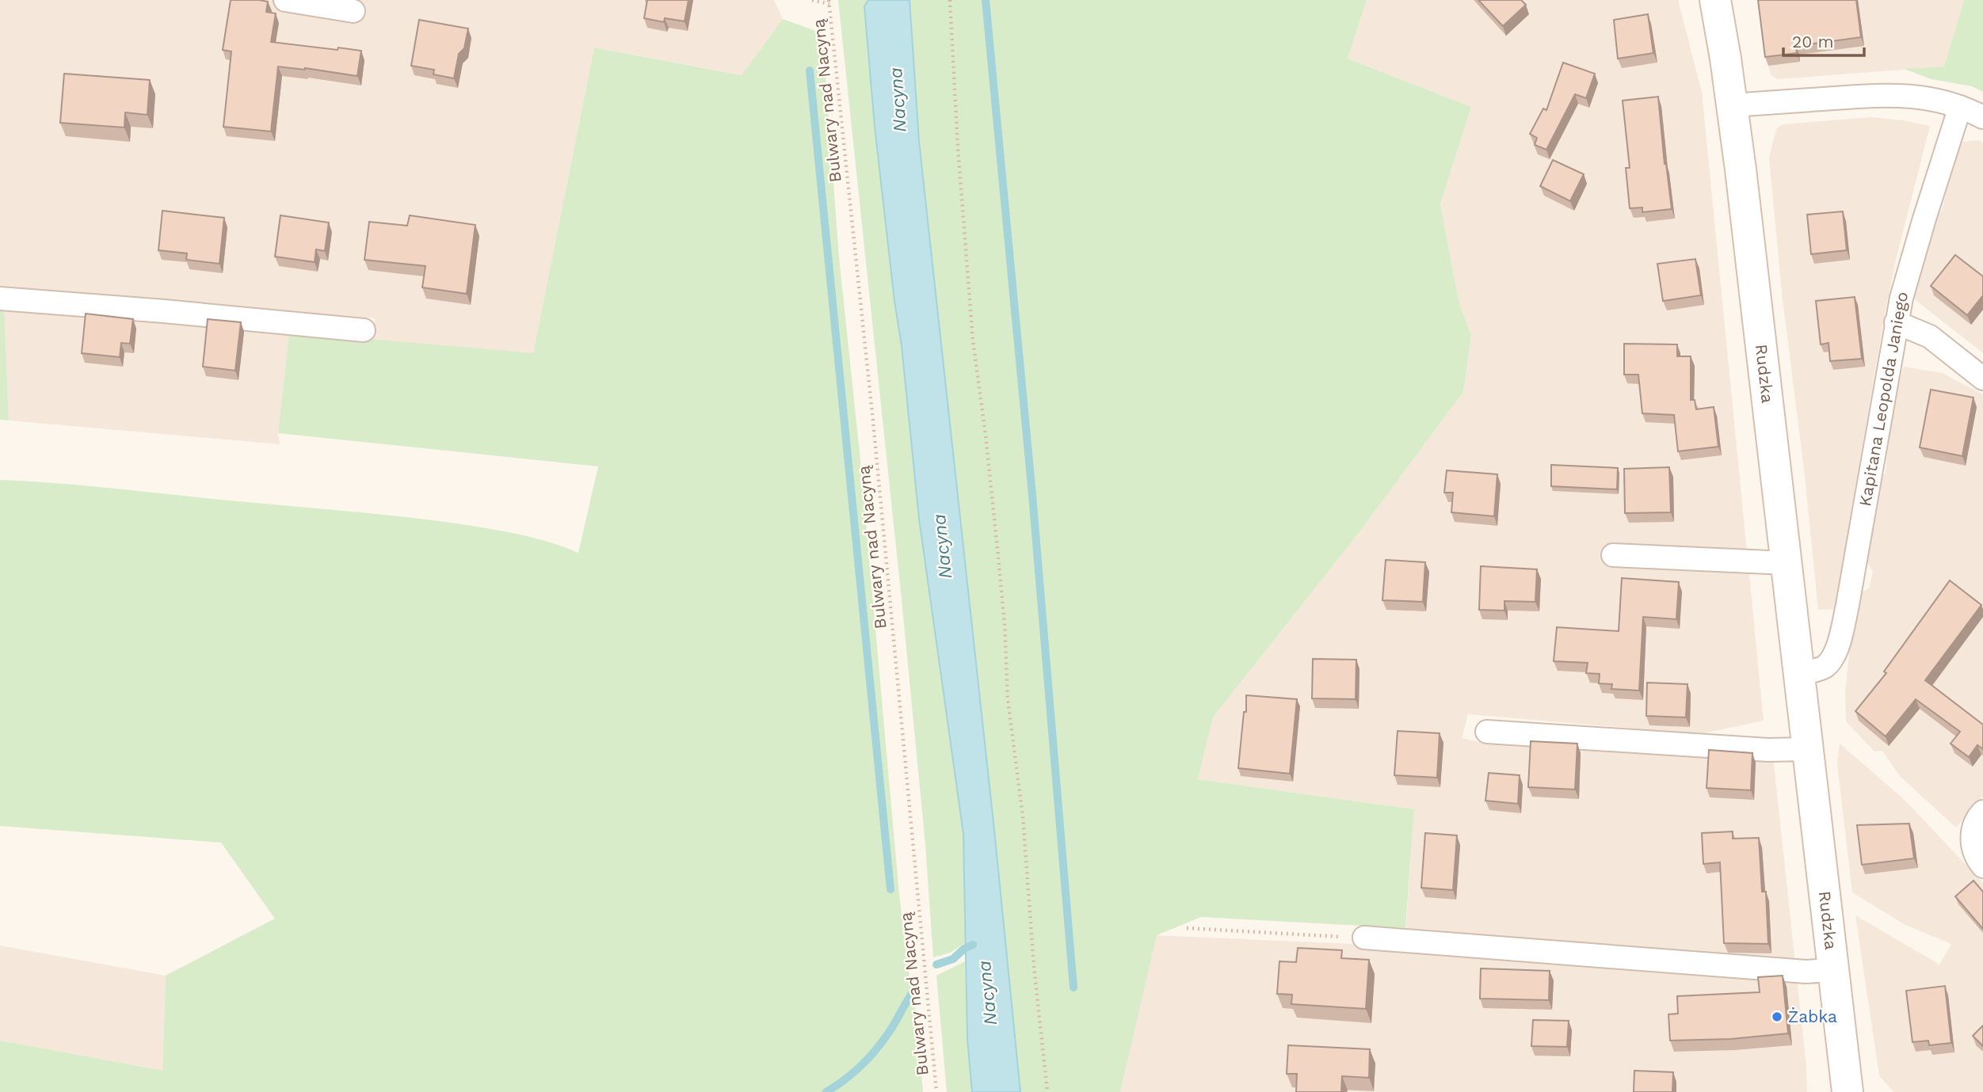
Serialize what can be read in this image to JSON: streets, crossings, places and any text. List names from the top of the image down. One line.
{"streets":{"main road":["Rudzka"],"street":["Kapitana Leopolda Janiego"],"path":["Bulwary nad Nacyną"]},"crossings":[["Rudzka","Kapitana Leopolda Janiego"]],"water":["Nacyna"],"places":["Żabka"],"scale_bar":"20 m"}
